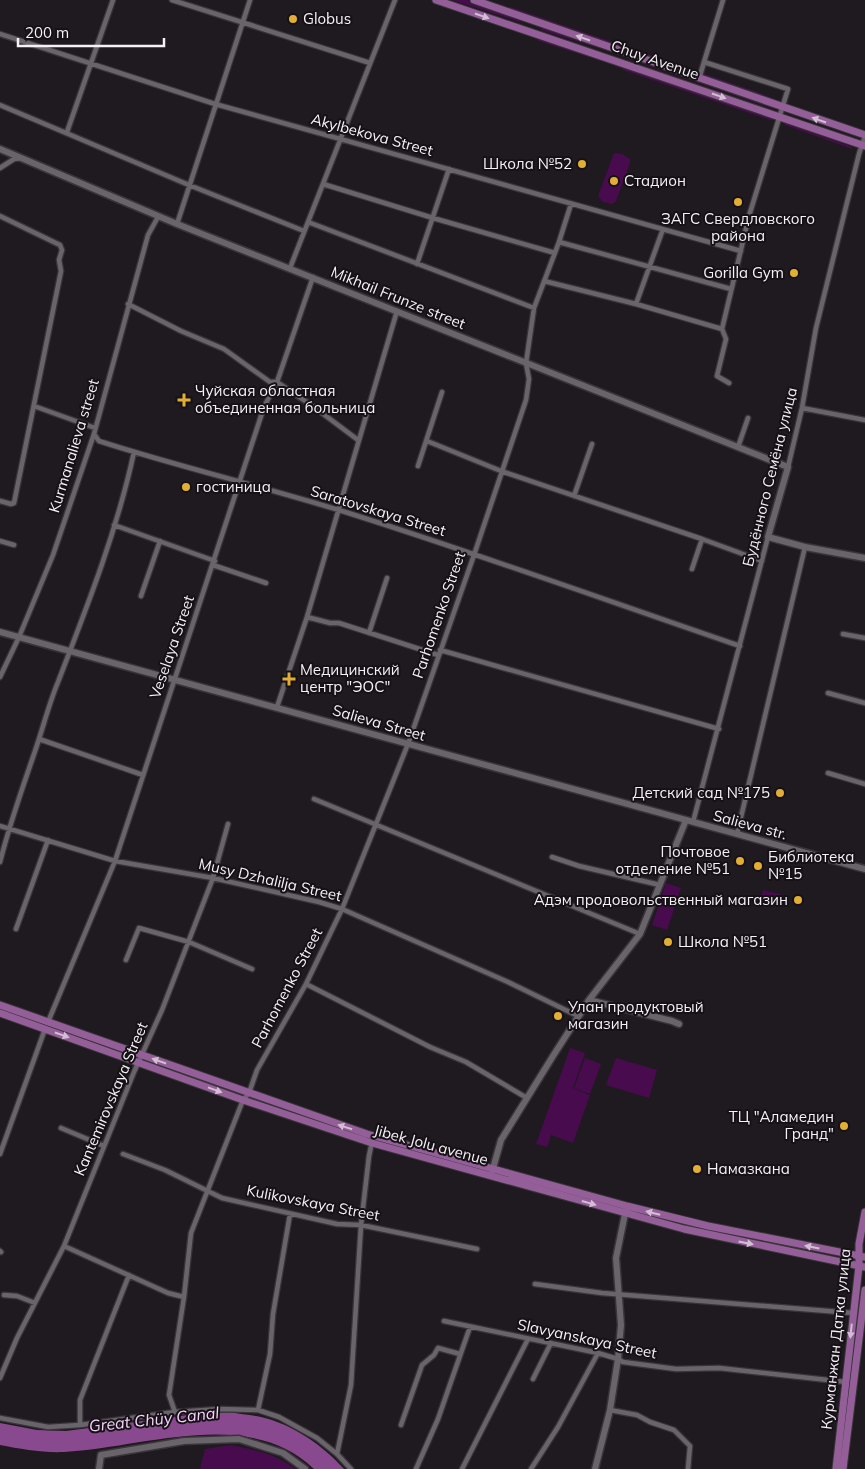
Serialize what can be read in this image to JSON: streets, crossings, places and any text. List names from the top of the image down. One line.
{"streets":{"main road":["Chuy Avenue","Mikhail Frunze street","Будённого Семёна улица","Salieva Street","Salieva str.","Jibek Jolu avenue","Курманжан Датка улица"],"street":["Akylbekova Street","Kurmanalieva street","Saratovskaya Street","Parhomenko Street","Veselaya Street","Musy Dzhalilja Street","Kantemirovskaya Street","Kulikovskaya Street","Slavyanskaya Street"]},"crossings":[["Chuy Avenue","Будённого Семёна улица"],["Akylbekova Street","Parhomenko Street"],["Mikhail Frunze street","Kurmanalieva street"],["Mikhail Frunze street","Будённого Семёна улица"],["Mikhail Frunze street","Parhomenko Street"],["Mikhail Frunze street","Veselaya Street"],["Kurmanalieva street","Saratovskaya Street"],["Kurmanalieva street","Salieva Street"],["Будённого Семёна улица","Saratovskaya Street"],["Будённого Семёна улица","Salieva Street"],["Будённого Семёна улица","Salieva str."],["Будённого Семёна улица","Musy Dzhalilja Street"],["Будённого Семёна улица","Jibek Jolu avenue"],["Saratovskaya Street","Parhomenko Street"],["Saratovskaya Street","Veselaya Street"],["Parhomenko Street","Salieva Street"],["Parhomenko Street","Musy Dzhalilja Street"],["Parhomenko Street","Jibek Jolu avenue"],["Parhomenko Street","Kulikovskaya Street"],["Veselaya Street","Salieva Street"],["Veselaya Street","Musy Dzhalilja Street"],["Veselaya Street","Jibek Jolu avenue"],["Salieva Street","Salieva str."],["Musy Dzhalilja Street","Kantemirovskaya Street"],["Kantemirovskaya Street","Jibek Jolu avenue"],["Jibek Jolu avenue","Курманжан Датка улица"],["Slavyanskaya Street","Курманжан Датка улица"]],"water":["Great Chüy Canal"],"places":{"other":["Globus","Школа №52","Стадион","ЗАГС Свердловского района","Gorilla Gym","гостиница","Детский сад №175","Почтовое отделение №51","Библиотека №15","Адэм продовольственный магазин","Школа №51","Улан продуктовый магазин","ТЦ \"Аламедин Гранд\"","Намазкана"],"health":["Чуйская областная объединенная больница","Медицинский центр \"ЭОС\""]},"scale_bar":"200 m"}
